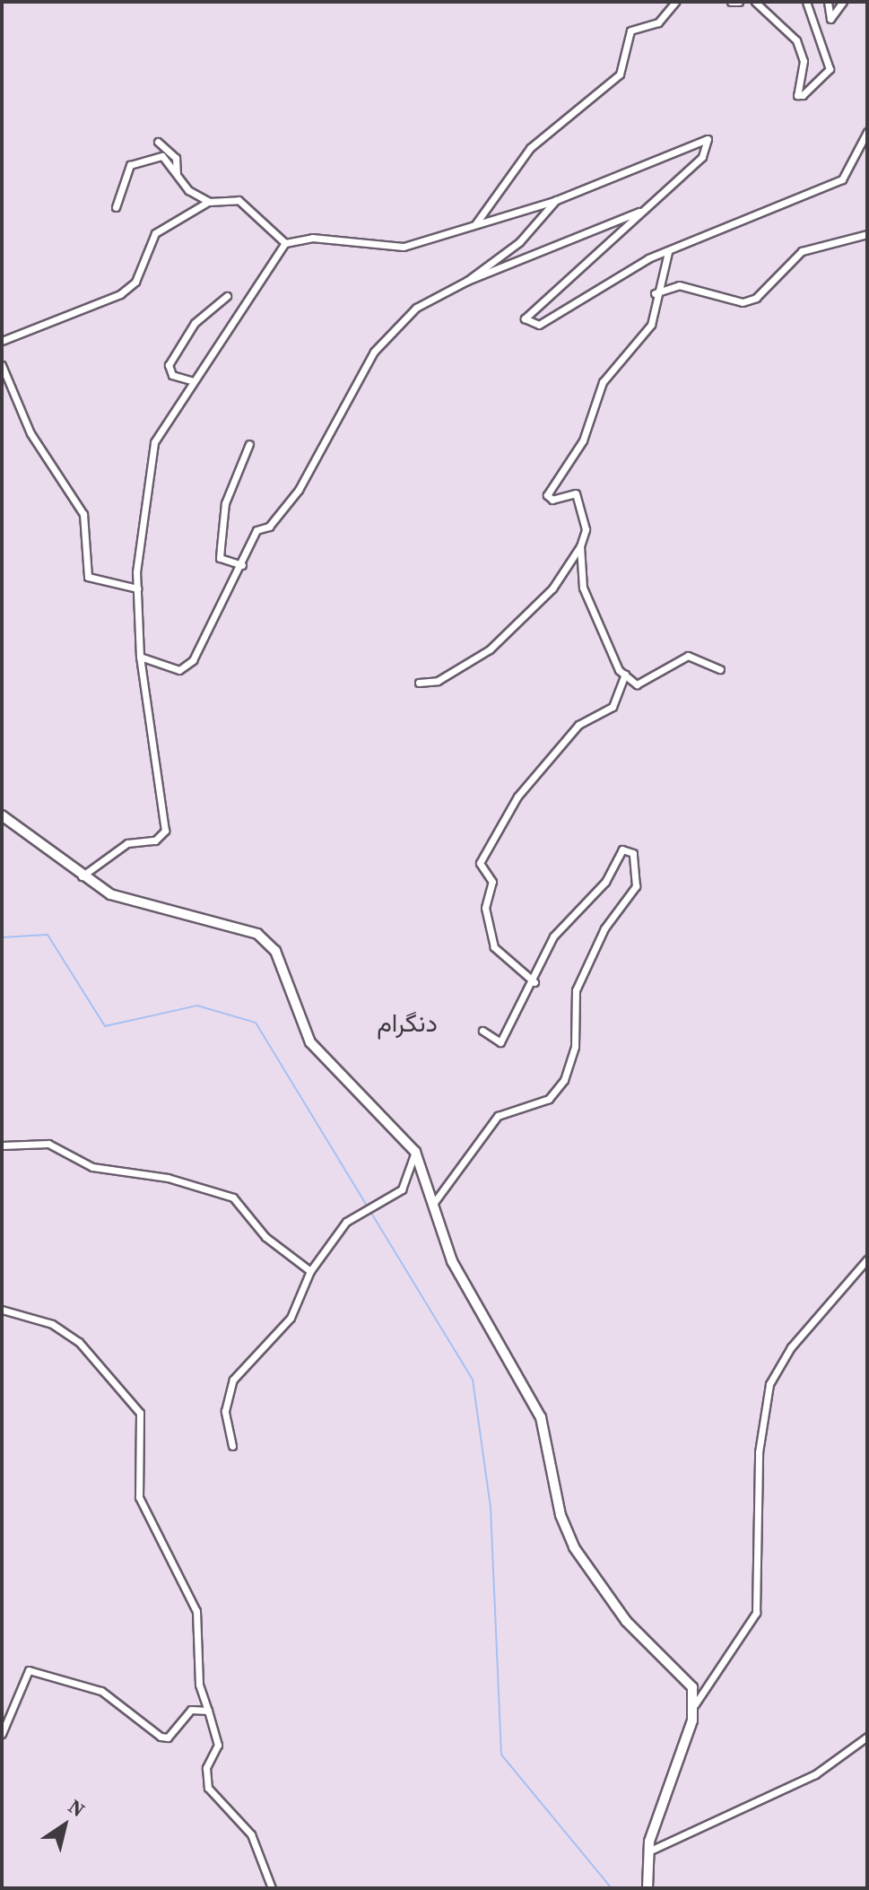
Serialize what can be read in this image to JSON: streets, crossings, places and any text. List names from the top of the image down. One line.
{"districts":["دنگرام"],"north":"top right"}
